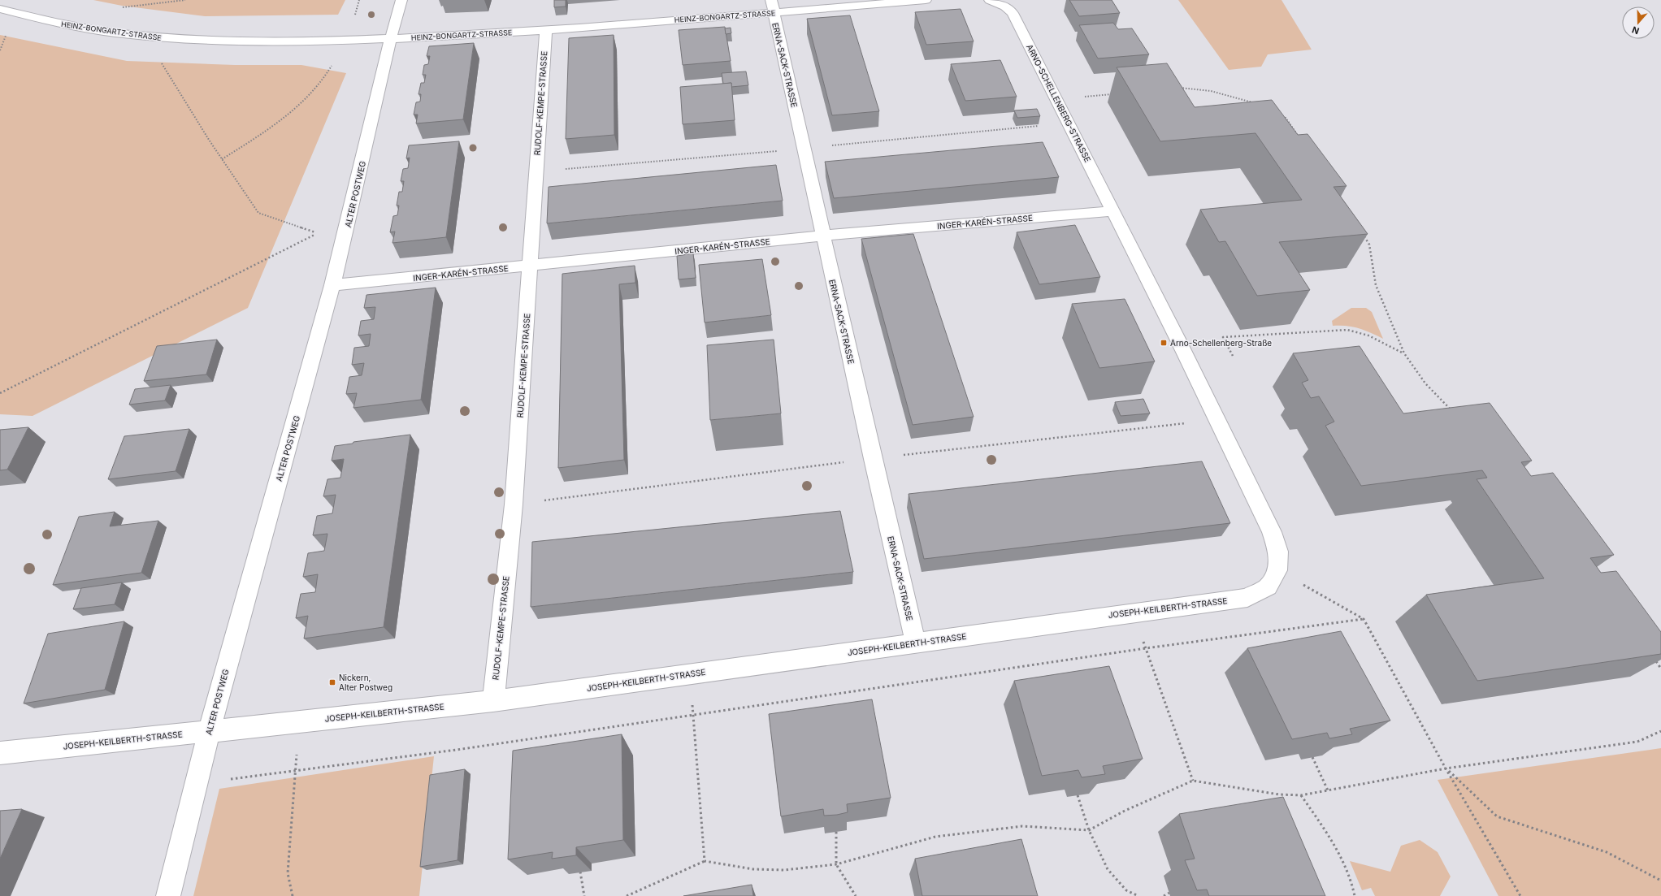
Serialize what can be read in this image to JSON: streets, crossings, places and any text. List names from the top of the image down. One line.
{"streets":{"street":["HEINZ-BONGARTZ-STRASSE","ERNA-SACK-STRASSE","RUDOLF-KEMPE-STRASSE","ARNO-SCHELLENBERG-STRASSE","ALTER POSTWEG","INGER-KARÉN-STRASSE","JOSEPH-KEILBERTH-STRASSE"]},"crossings":[["HEINZ-BONGARTZ-STRASSE","ERNA-SACK-STRASSE"],["HEINZ-BONGARTZ-STRASSE","RUDOLF-KEMPE-STRASSE"],["HEINZ-BONGARTZ-STRASSE","ALTER POSTWEG"],["ERNA-SACK-STRASSE","INGER-KARÉN-STRASSE"],["ERNA-SACK-STRASSE","JOSEPH-KEILBERTH-STRASSE"],["RUDOLF-KEMPE-STRASSE","INGER-KARÉN-STRASSE"],["RUDOLF-KEMPE-STRASSE","JOSEPH-KEILBERTH-STRASSE"],["ARNO-SCHELLENBERG-STRASSE","INGER-KARÉN-STRASSE"],["ARNO-SCHELLENBERG-STRASSE","JOSEPH-KEILBERTH-STRASSE"],["ALTER POSTWEG","INGER-KARÉN-STRASSE"],["ALTER POSTWEG","JOSEPH-KEILBERTH-STRASSE"]],"places":{"transit":["Arno-Schellenberg-Straße","Nickern, Alter Postweg"]},"north":"bottom"}
